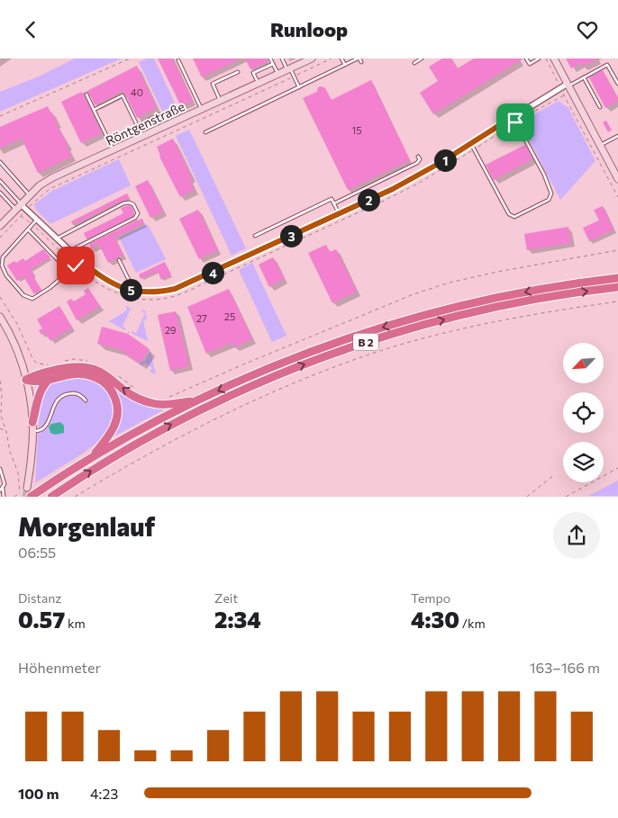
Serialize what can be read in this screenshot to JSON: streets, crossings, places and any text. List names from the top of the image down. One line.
{"streets":{"highway":["B 2"],"street":["Röntgenstraße"]},"house_numbers":["40","15","25","27","29"],"north":"bottom left","page":{"header":"Runloop","pins":["1","2","3","4","5"],"heading":["Morgenlauf","06:55"],"stats":[["Distanz","0.57 km"],["Zeit","2:34"],["Tempo","4:30 /km"]],"chart":["Höhenmeter","163–166 m"],"list":[{"name":"100 m","note":"4:23"}]}}
